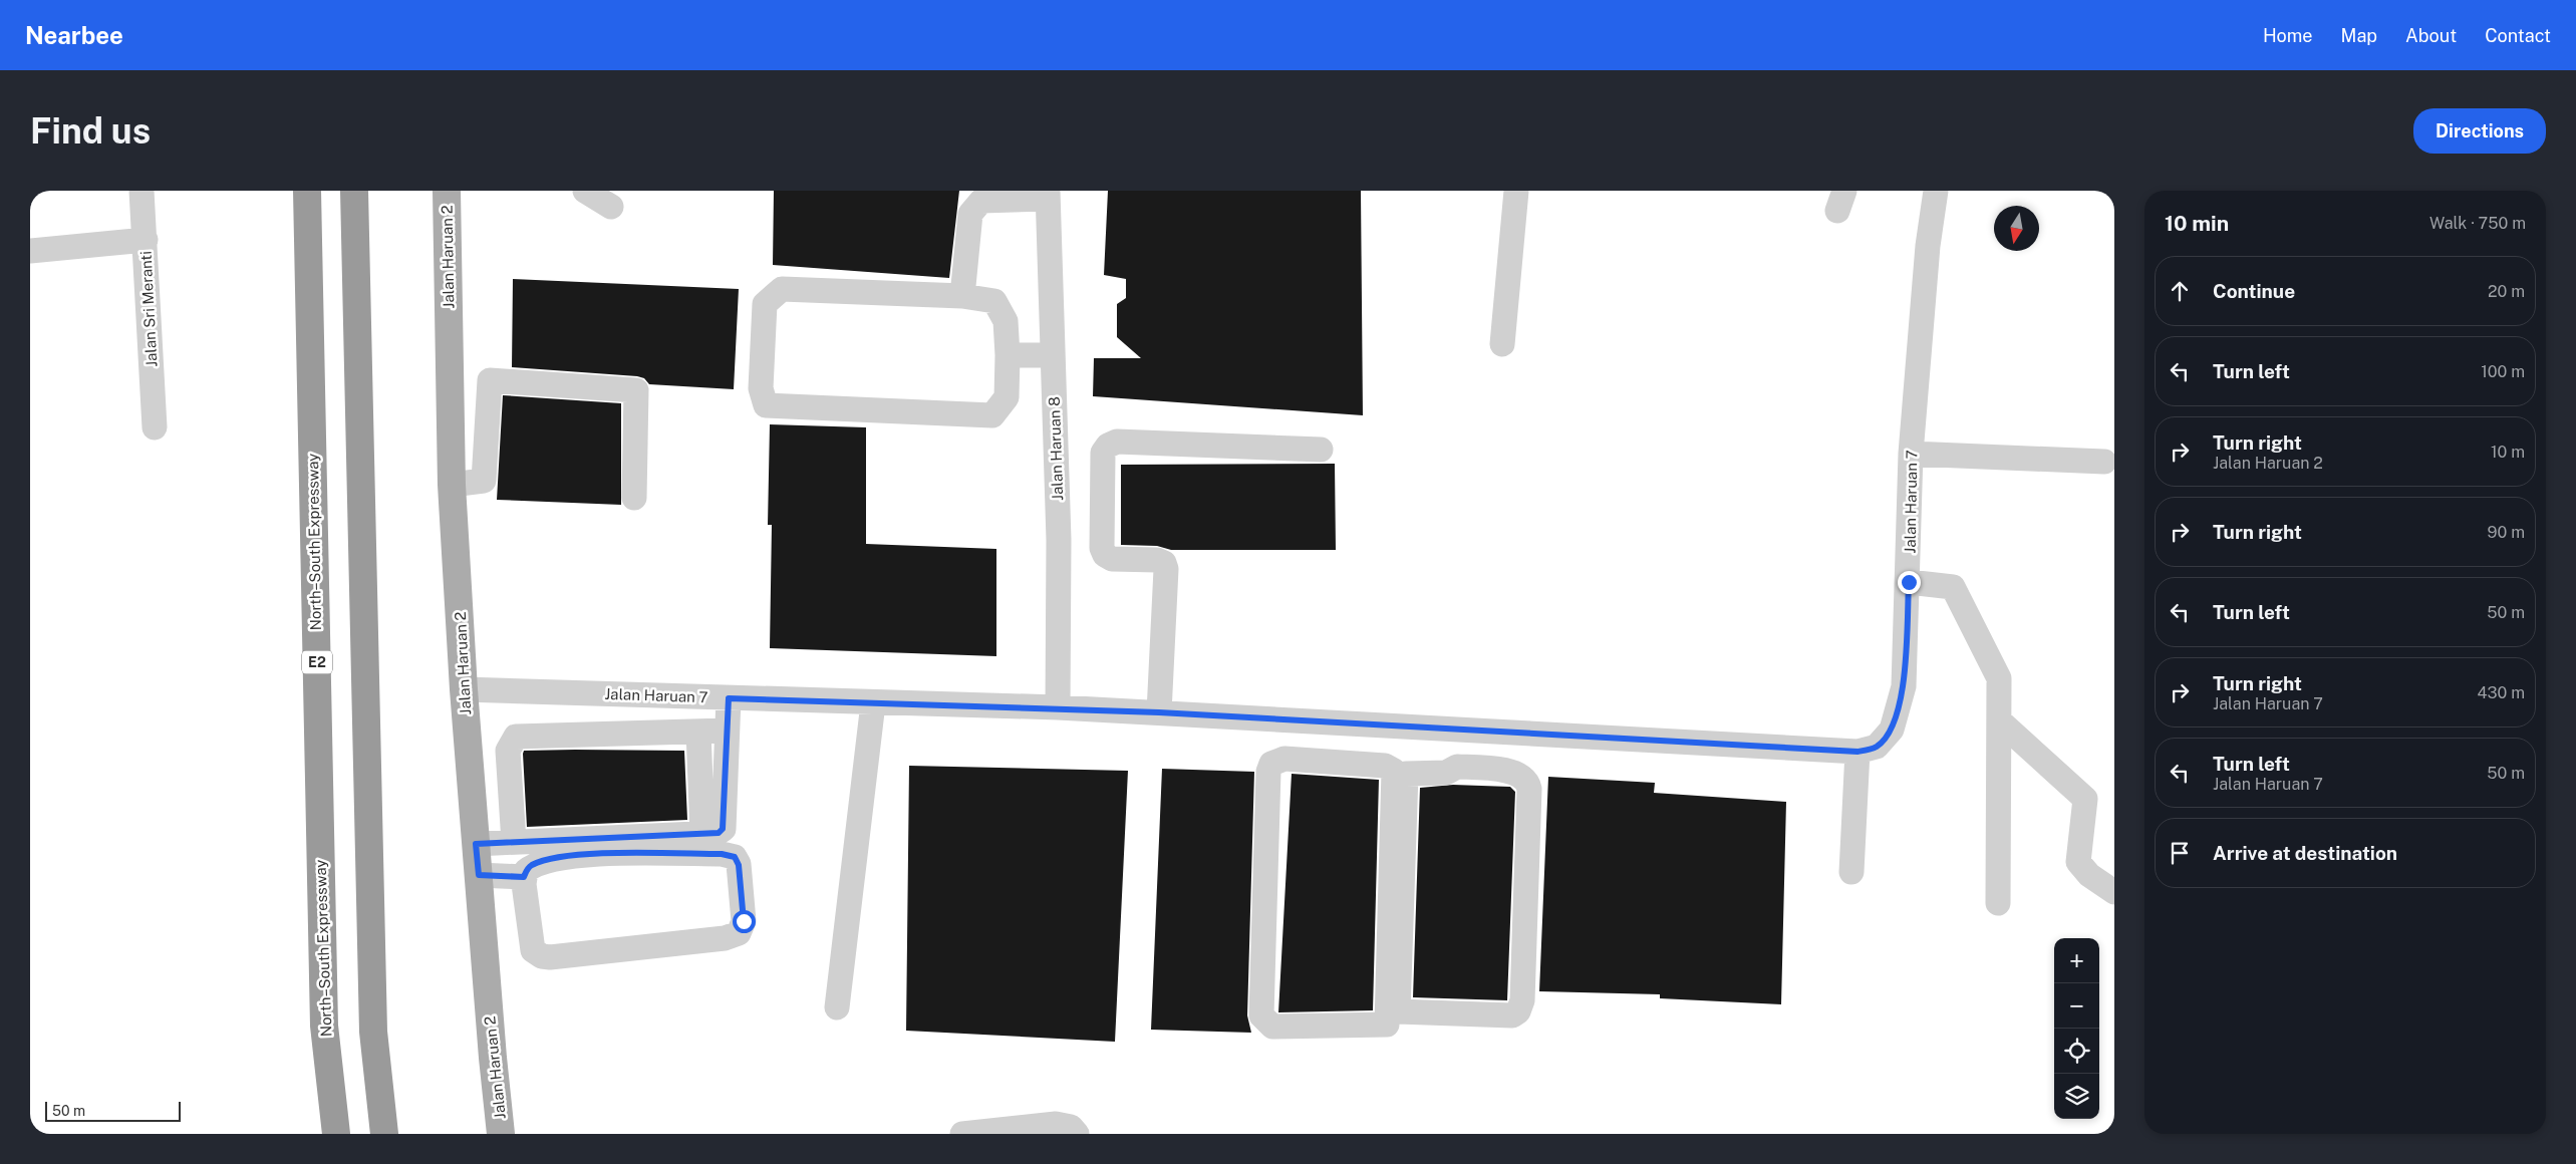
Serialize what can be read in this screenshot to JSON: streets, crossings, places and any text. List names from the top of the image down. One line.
{"streets":{"highway":["North–South Expressway","E2"],"main road":["Jalan Haruan 2"],"street":["Jalan Sri Meranti","Jalan Haruan 8","Jalan Haruan 7"]},"crossings":[["Jalan Haruan 2","Jalan Haruan 7"],["Jalan Haruan 8","Jalan Haruan 7"]],"scale_bar":"50 m","north":"bottom","page":{"header":"Nearbee","nav":["Home","Map","About","Contact"],"buttons":"Directions","title":"Find us","heading":["10 min","Walk · 750 m"],"list":[["Continue","20 m"],["Turn left","100 m"],["Turn right","Jalan Haruan 2","10 m"],["Turn right","90 m"],["Turn left","50 m"],["Turn right","Jalan Haruan 7","430 m"],["Turn left","Jalan Haruan 7","50 m"],"Arrive at destination"],"map_buttons":["+","−"],"scale":"50 m"}}
